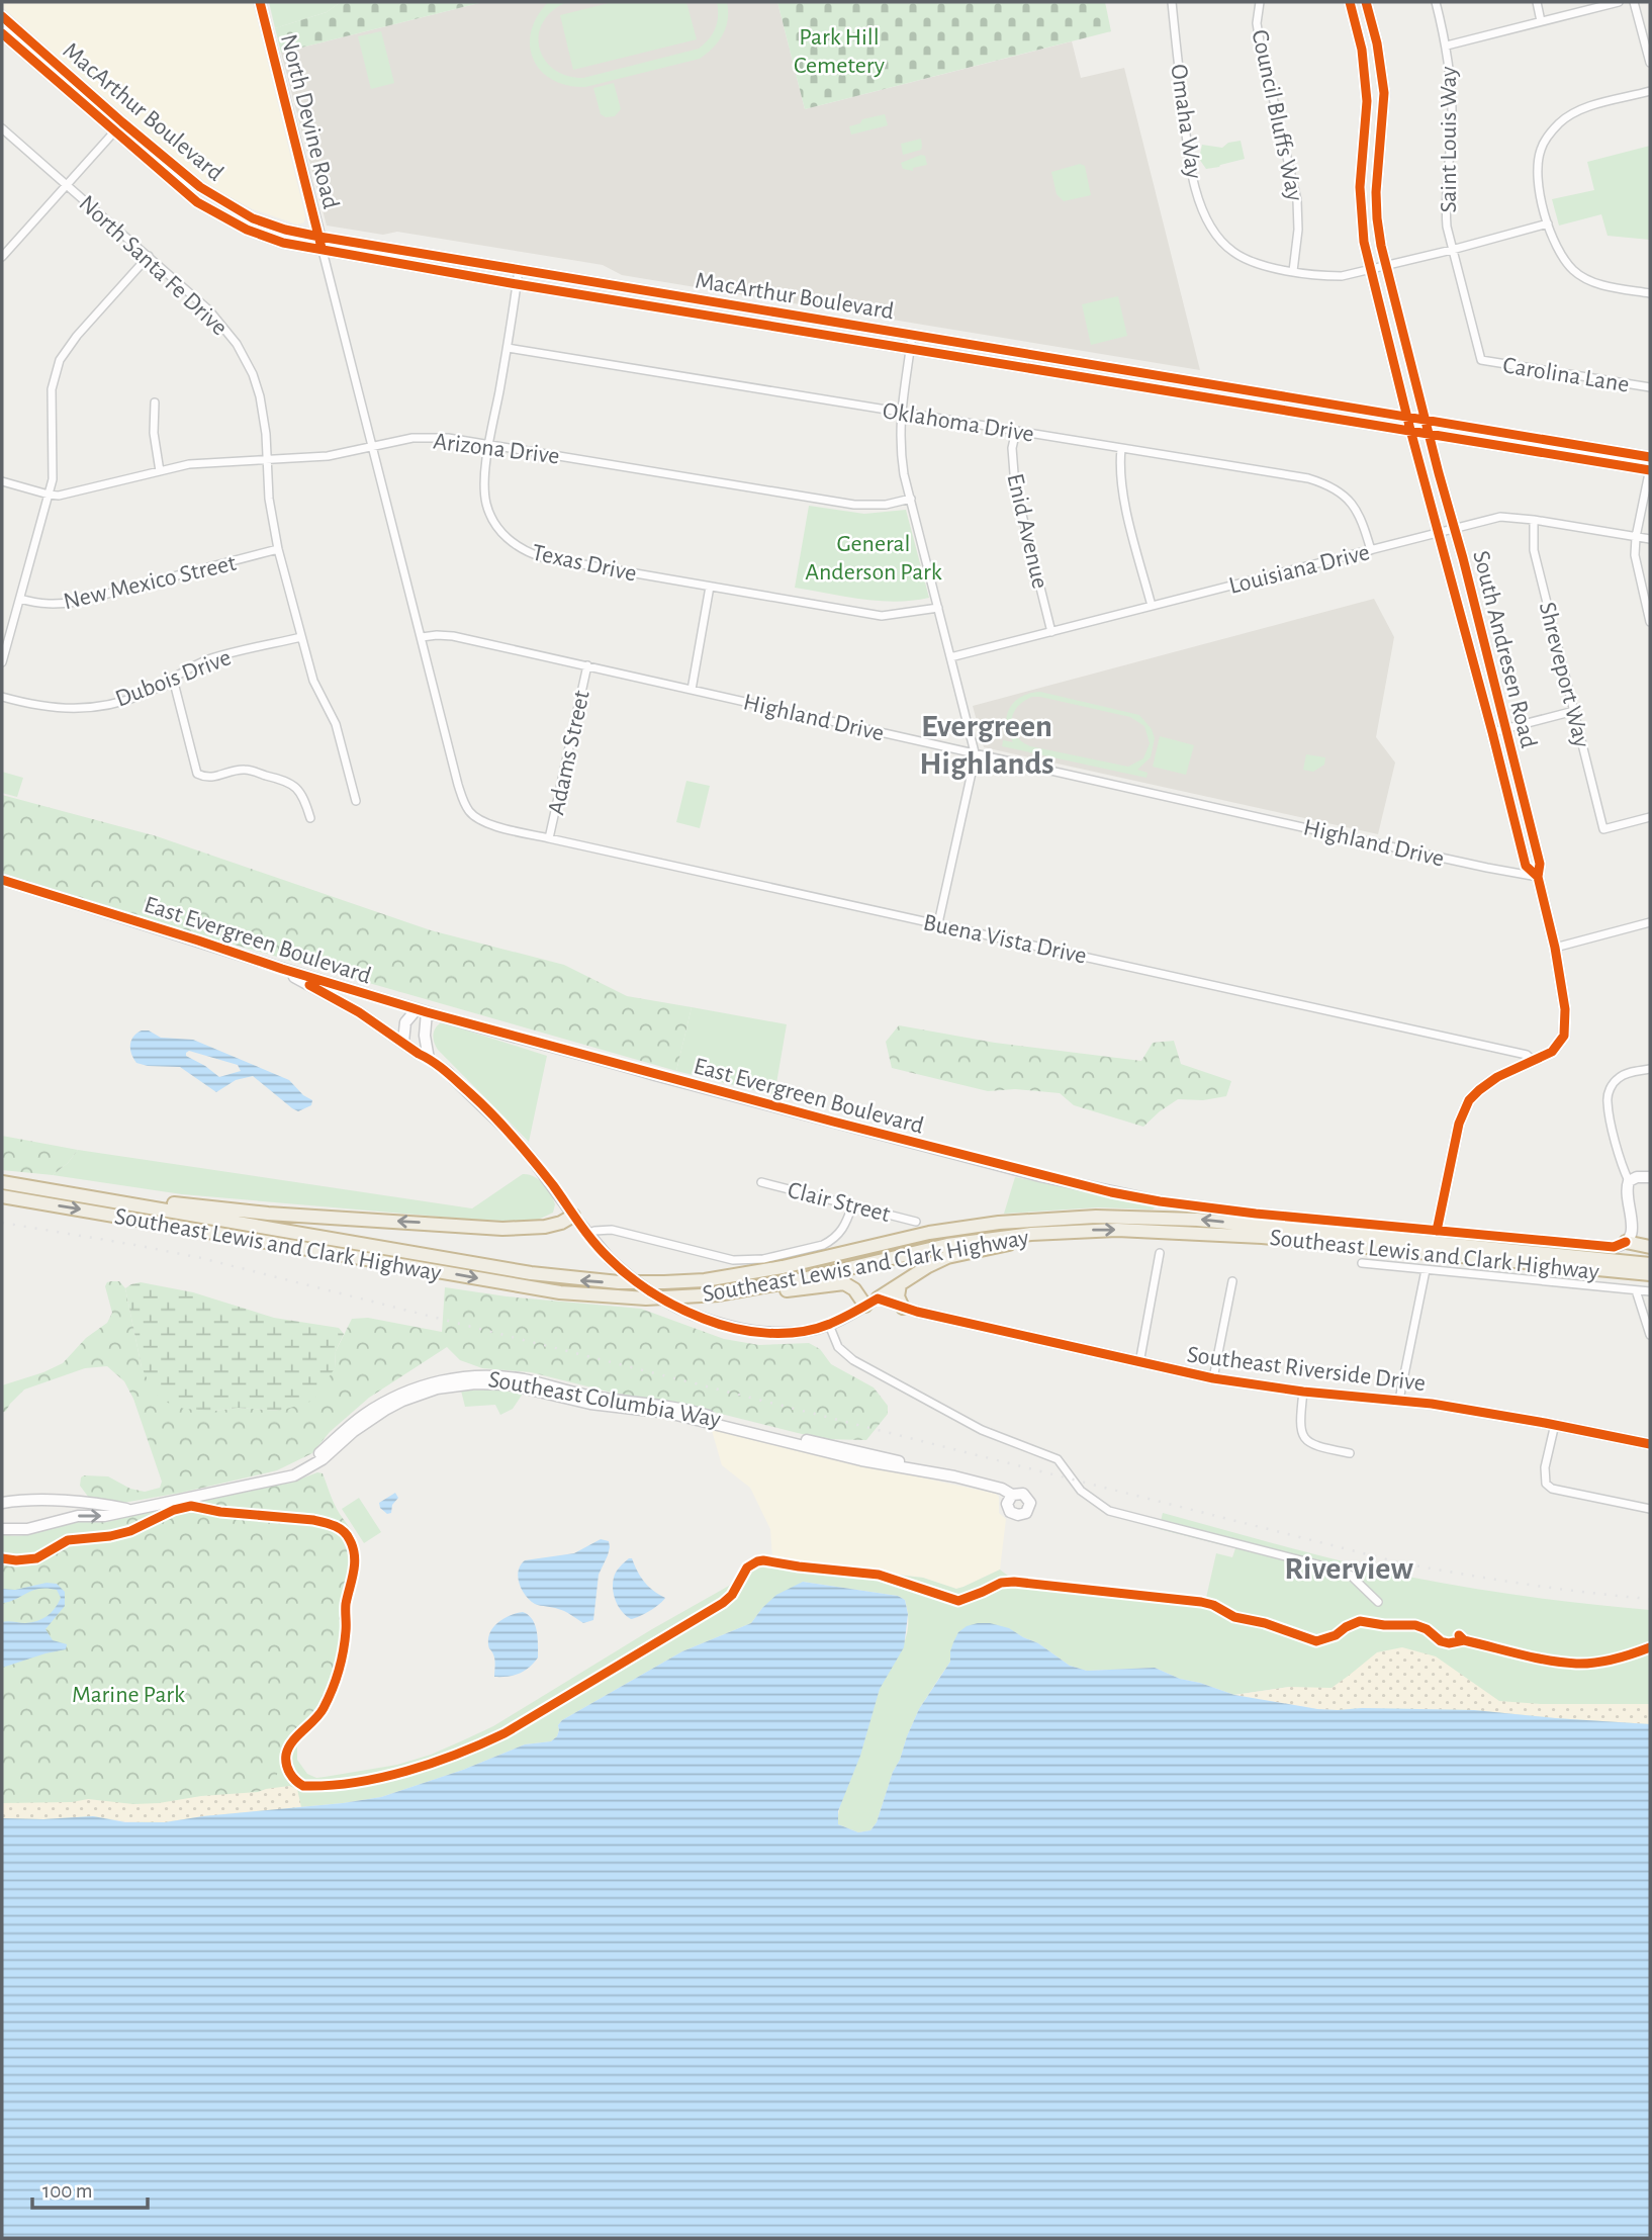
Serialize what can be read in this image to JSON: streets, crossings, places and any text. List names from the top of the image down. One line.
{"streets":{"highway":["Southeast Lewis and Clark Highway"],"street":["MacArthur Boulevard","Council Bluffs Way","North Devine Road","Omaha Way","Saint Louis Way","North Santa Fe Drive","Carolina Lane","Oklahoma Drive","Arizona Drive","Enid Avenue","Texas Drive","Louisiana Drive","New Mexico Street","South Andresen Road","Shreveport Way","Dubois Drive","Highland Drive","Adams Street","Buena Vista Drive","East Evergreen Boulevard","Clair Street","Southeast Riverside Drive","Southeast Columbia Way"]},"crossings":[["MacArthur Boulevard","North Devine Road"],["MacArthur Boulevard","Texas Drive"],["MacArthur Boulevard","South Andresen Road"],["Council Bluffs Way","Omaha Way"],["North Devine Road","Arizona Drive"],["North Devine Road","Highland Drive"],["North Devine Road","Buena Vista Drive"],["Omaha Way","Saint Louis Way"],["Omaha Way","South Andresen Road"],["Saint Louis Way","Carolina Lane"],["North Santa Fe Drive","Arizona Drive"],["North Santa Fe Drive","New Mexico Street"],["North Santa Fe Drive","Dubois Drive"],["Oklahoma Drive","Enid Avenue"],["Oklahoma Drive","Texas Drive"],["Oklahoma Drive","Louisiana Drive"],["Arizona Drive","Texas Drive"],["Enid Avenue","Louisiana Drive"],["Louisiana Drive","South Andresen Road"],["Louisiana Drive","Shreveport Way"],["South Andresen Road","Highland Drive"],["South Andresen Road","Buena Vista Drive"],["South Andresen Road","East Evergreen Boulevard"],["Highland Drive","Adams Street"],["Adams Street","Buena Vista Drive"]],"districts":["Evergreen Highlands","Riverview"],"parks":["Park Hill Cemetery","General Anderson Park","Marine Park"],"scale_bar":"100 m"}
